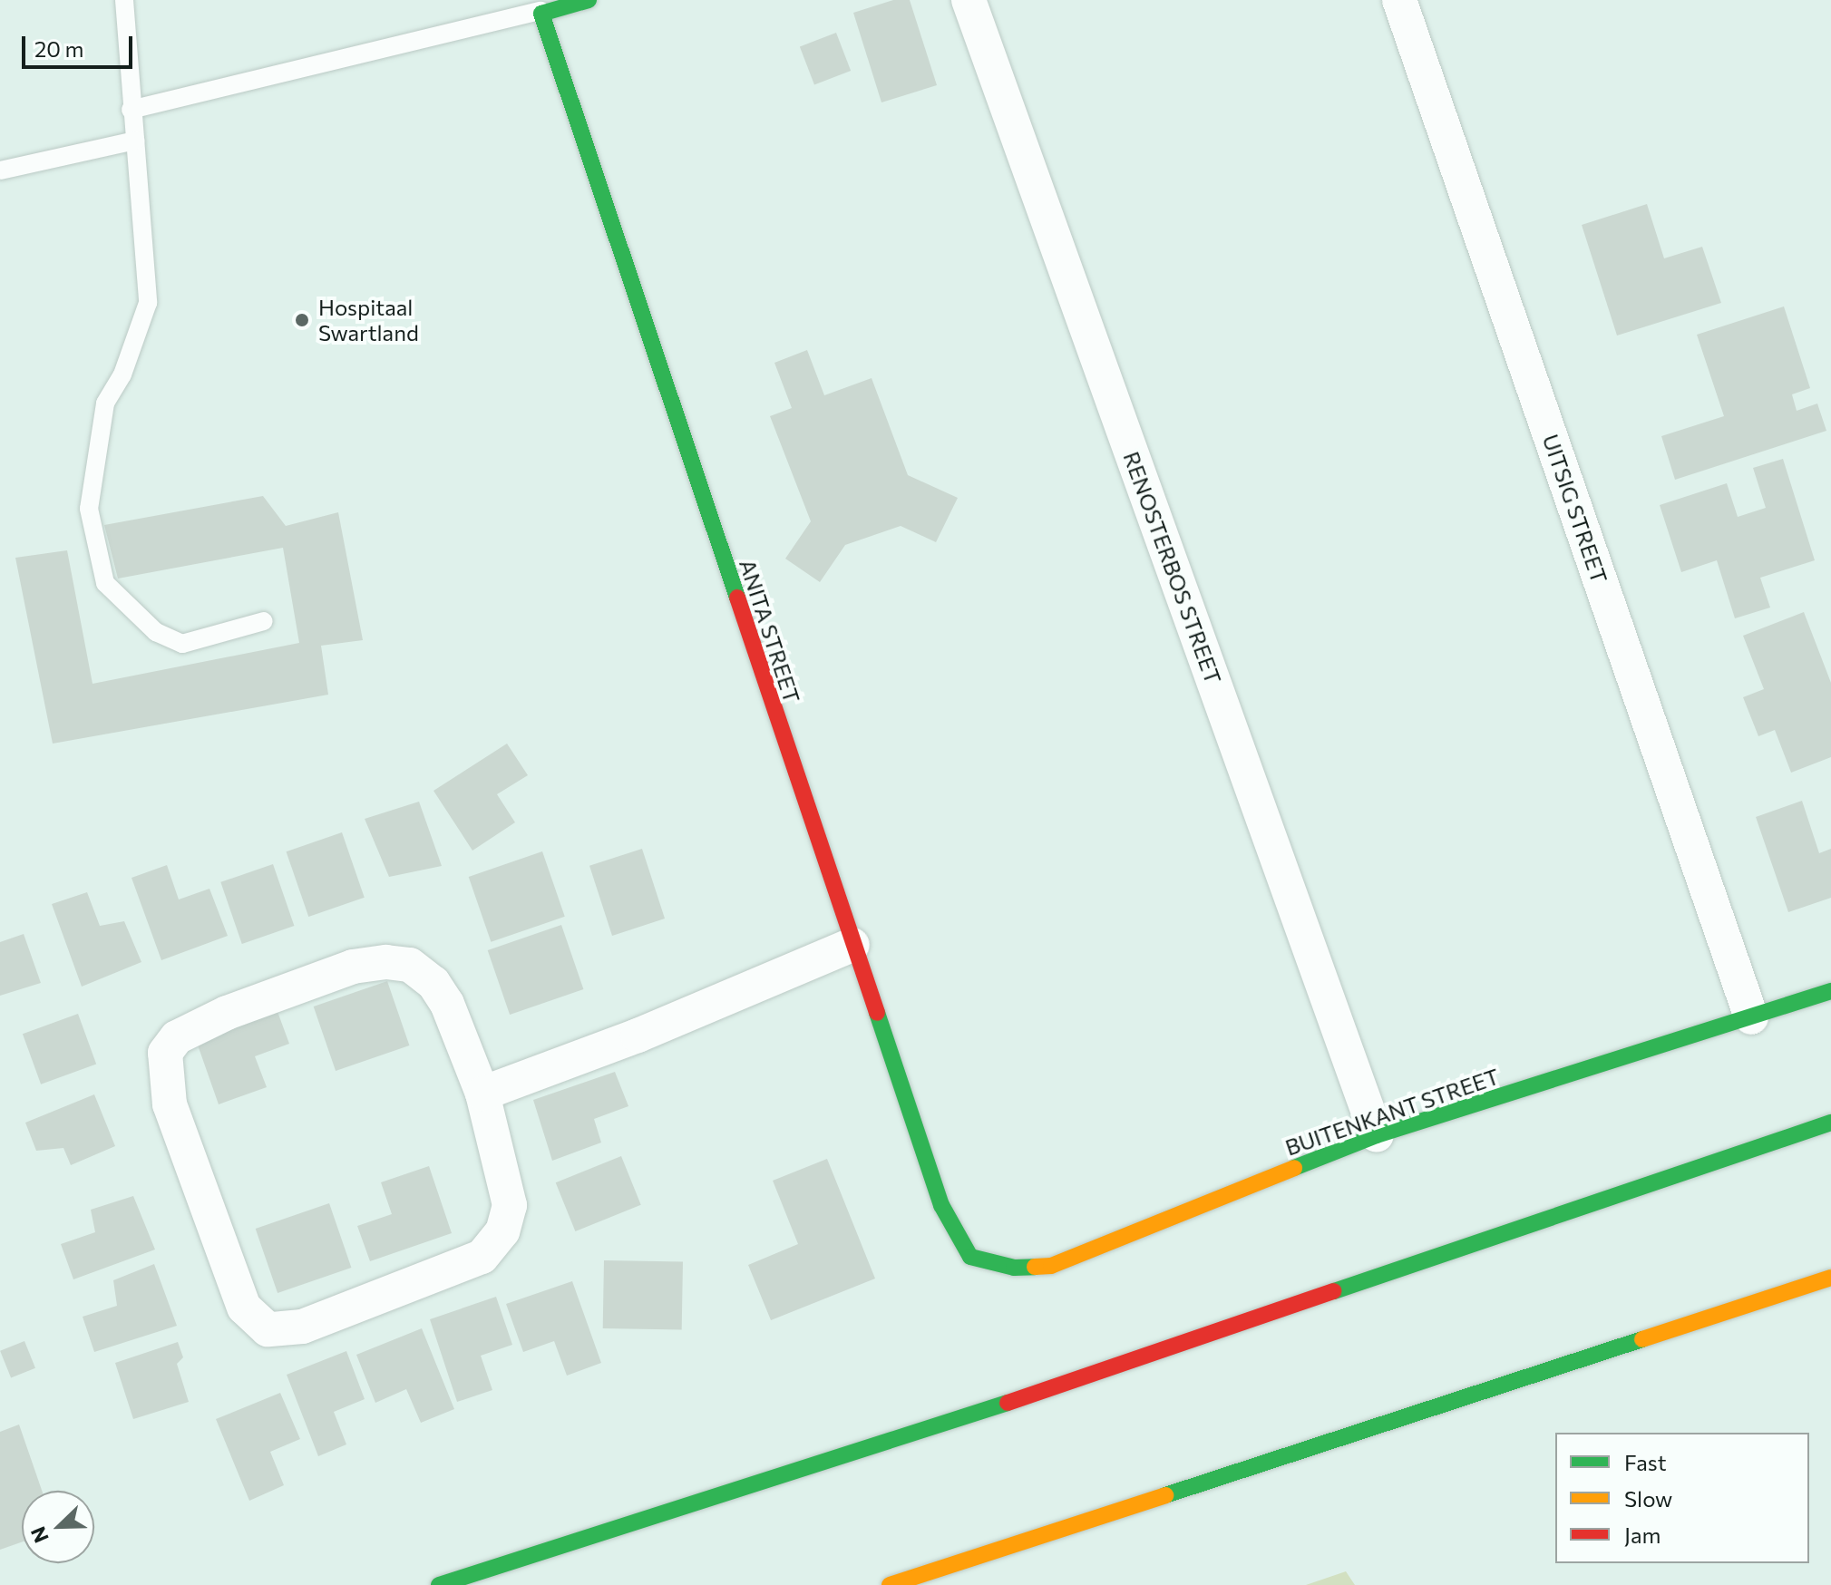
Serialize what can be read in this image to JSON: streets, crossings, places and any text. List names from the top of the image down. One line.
{"streets":{"main road":["ANITA STREET","BUITENKANT STREET"],"street":["UITSIG STREET","RENOSTERBOS STREET"]},"crossings":[["UITSIG STREET","BUITENKANT STREET"],["RENOSTERBOS STREET","BUITENKANT STREET"],["ANITA STREET","BUITENKANT STREET"]],"places":["Hospitaal Swartland"],"legend":["Fast","Slow","Jam"],"scale_bar":"20 m","north":"bottom left"}
